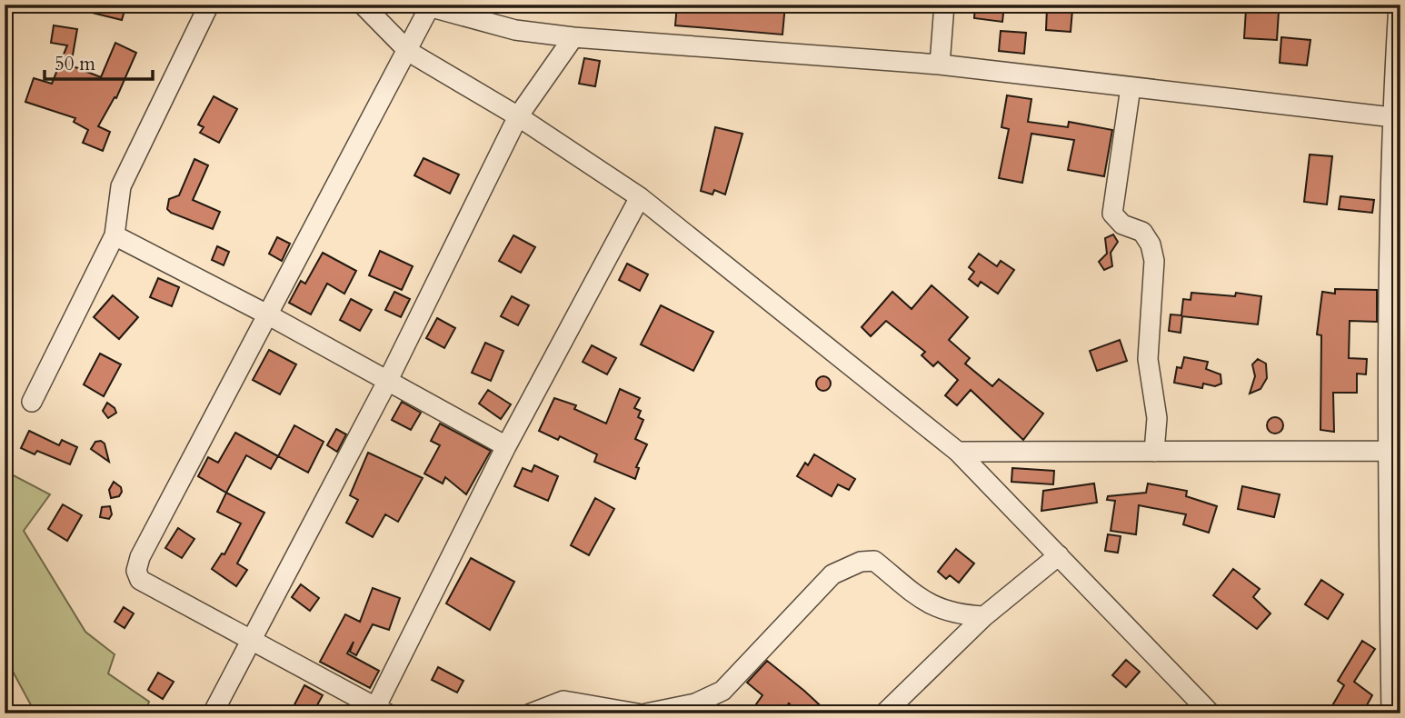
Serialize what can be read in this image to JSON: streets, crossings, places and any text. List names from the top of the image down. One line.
{"scale_bar":"50 m"}
